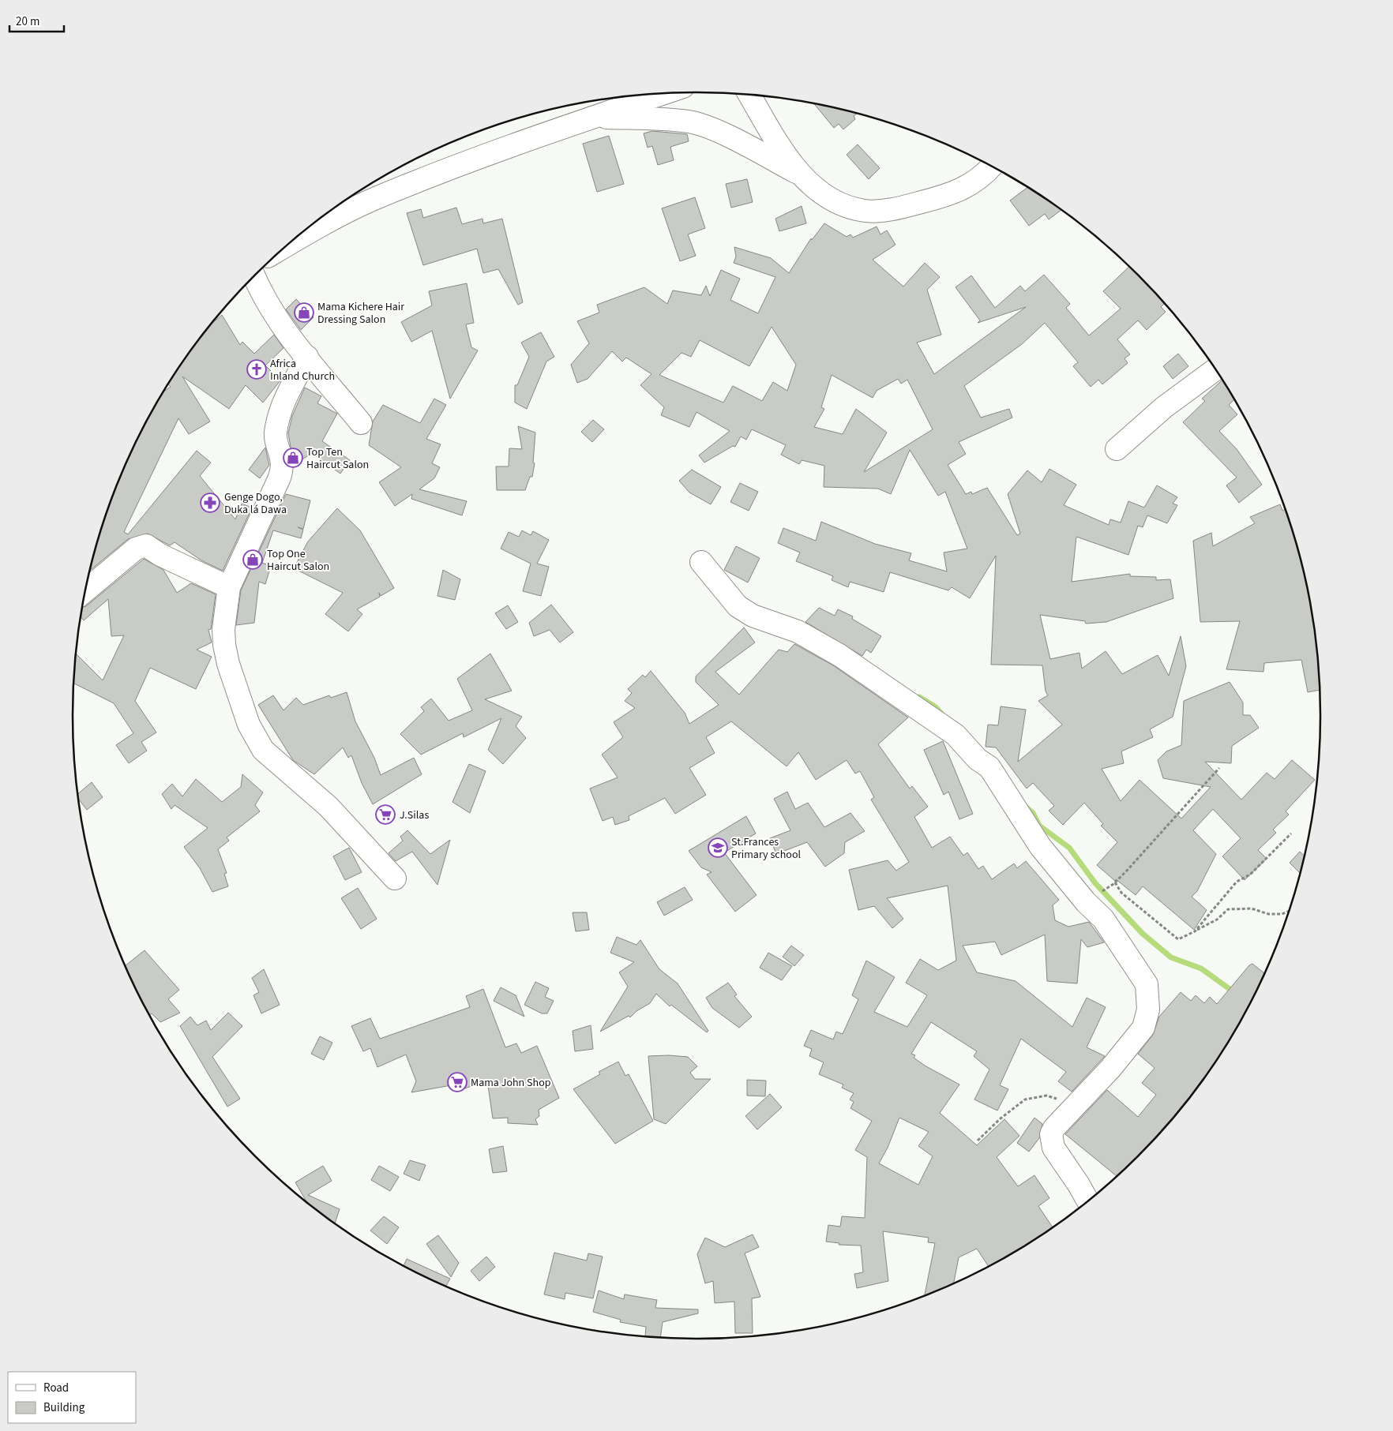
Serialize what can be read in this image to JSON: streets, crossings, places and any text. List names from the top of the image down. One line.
{"places":{"shop":["Mama Kichere Hair Dressing Salon","Top Ten Haircut Salon","Top One Haircut Salon"],"church":["Africa Inland Church"],"pharmacy":["Genge Dogo, Duka lá Dawa"],"supermarket":["J.Silas","Mama John Shop"],"school or university":["St.Frances Primary school"]},"legend":["Road","Building"],"scale_bar":"20 m"}
